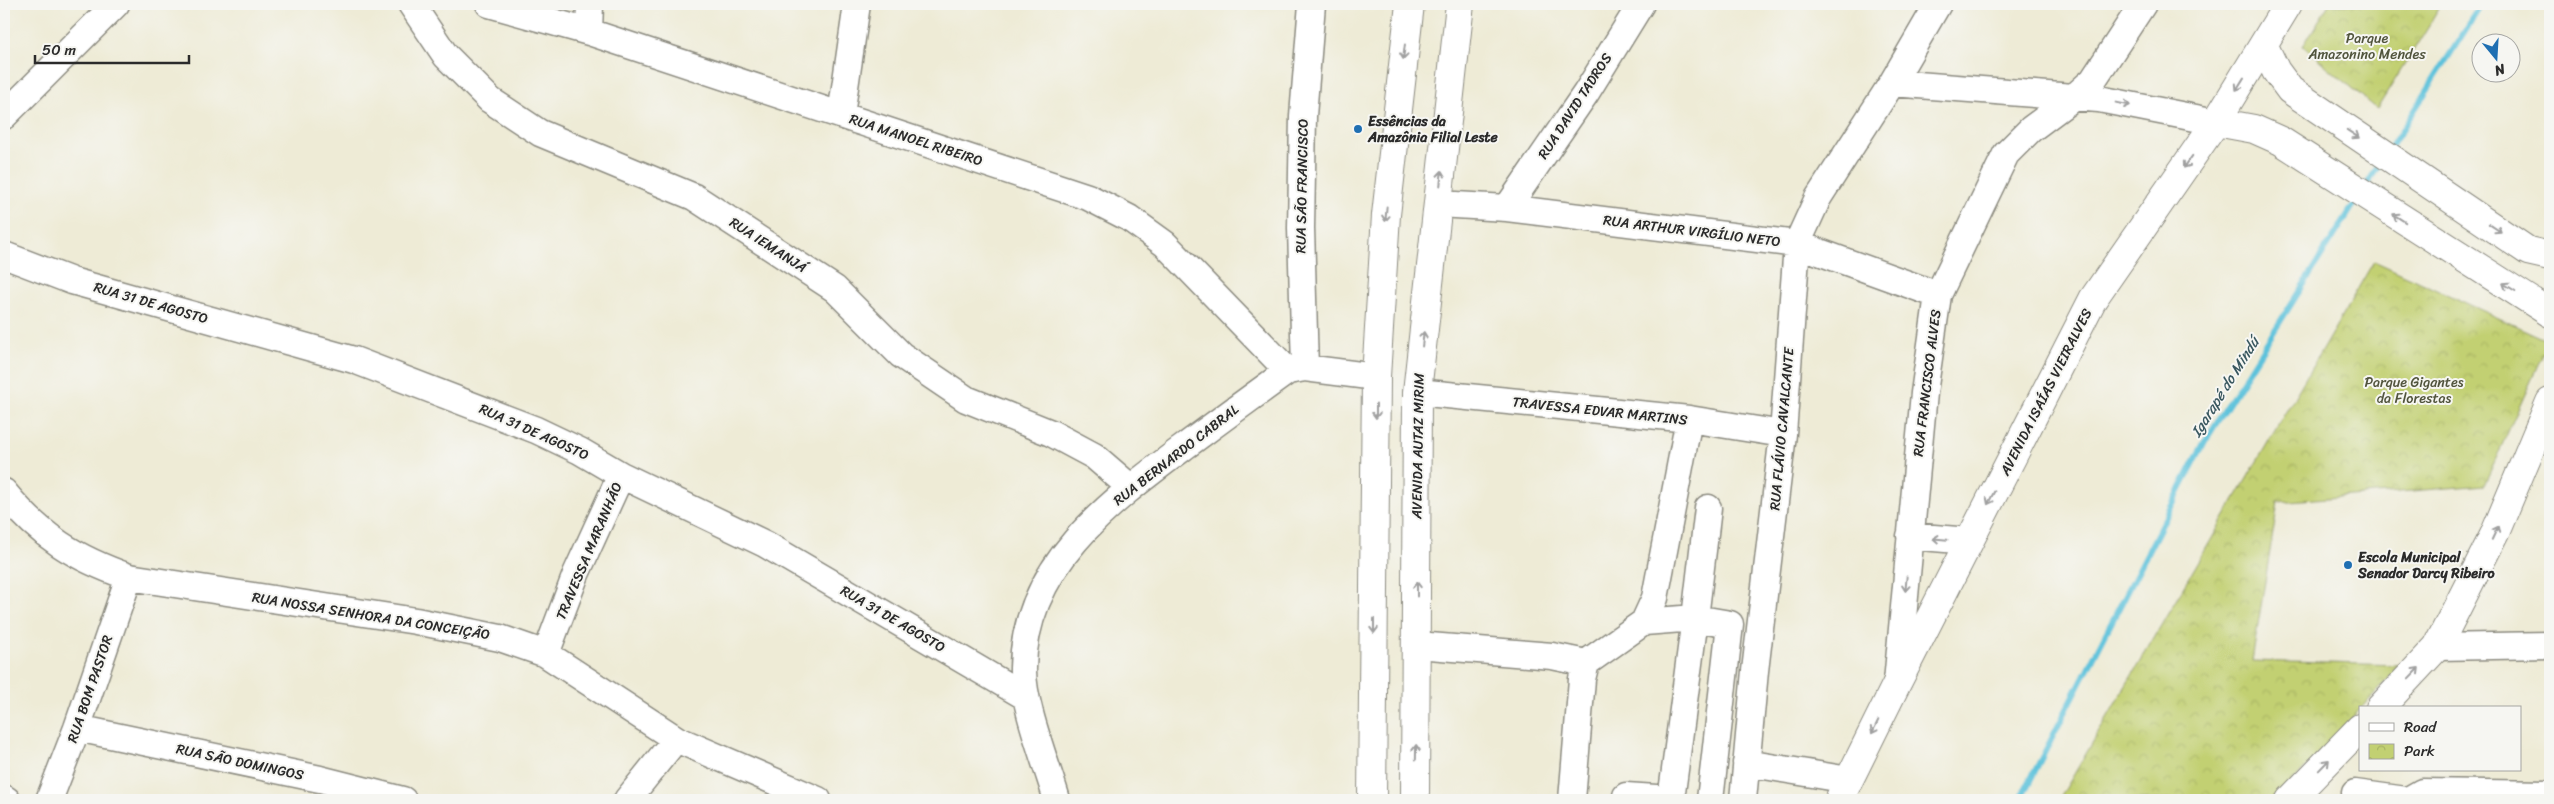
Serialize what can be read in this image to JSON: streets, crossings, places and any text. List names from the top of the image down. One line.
{"streets":{"main road":["AVENIDA ISAÍAS VIEIRALVES","AVENIDA AUTAZ MIRIM"],"street":["RUA DAVID TADROS","RUA MANOEL RIBEIRO","RUA SÃO FRANCISCO","RUA ARTHUR VIRGÍLIO NETO","RUA IEMANJÁ","RUA 31 DE AGOSTO","RUA FRANCISCO ALVES","TRAVESSA EDVAR MARTINS","RUA FLÁVIO CAVALCANTE","RUA BERNARDO CABRAL","TRAVESSA MARANHÃO","RUA NOSSA SENHORA DA CONCEIÇÃO","RUA BOM PASTOR","RUA SÃO DOMINGOS"]},"crossings":[["RUA DAVID TADROS","RUA ARTHUR VIRGÍLIO NETO"],["RUA MANOEL RIBEIRO","RUA SÃO FRANCISCO"],["RUA MANOEL RIBEIRO","RUA BERNARDO CABRAL"],["RUA SÃO FRANCISCO","RUA BERNARDO CABRAL"],["RUA ARTHUR VIRGÍLIO NETO","RUA FRANCISCO ALVES"],["RUA ARTHUR VIRGÍLIO NETO","RUA FLÁVIO CAVALCANTE"],["RUA ARTHUR VIRGÍLIO NETO","AVENIDA AUTAZ MIRIM"],["RUA IEMANJÁ","RUA BERNARDO CABRAL"],["RUA 31 DE AGOSTO","RUA BERNARDO CABRAL"],["RUA 31 DE AGOSTO","TRAVESSA MARANHÃO"],["RUA FRANCISCO ALVES","AVENIDA ISAÍAS VIEIRALVES"],["TRAVESSA EDVAR MARTINS","RUA FLÁVIO CAVALCANTE"],["TRAVESSA EDVAR MARTINS","AVENIDA AUTAZ MIRIM"],["TRAVESSA MARANHÃO","RUA NOSSA SENHORA DA CONCEIÇÃO"],["RUA NOSSA SENHORA DA CONCEIÇÃO","RUA BOM PASTOR"],["RUA BOM PASTOR","RUA SÃO DOMINGOS"]],"one_way":["AVENIDA ISAÍAS VIEIRALVES"],"water":["Igarapé do Mindú"],"parks":["Parque Amazonino Mendes","Parque Gigantes da Florestas"],"places":["Essências da Amazônia Filial Leste","Escola Municipal Senador Darcy Ribeiro"],"legend":["Road","Park"],"scale_bar":"50 m","north":"bottom"}
